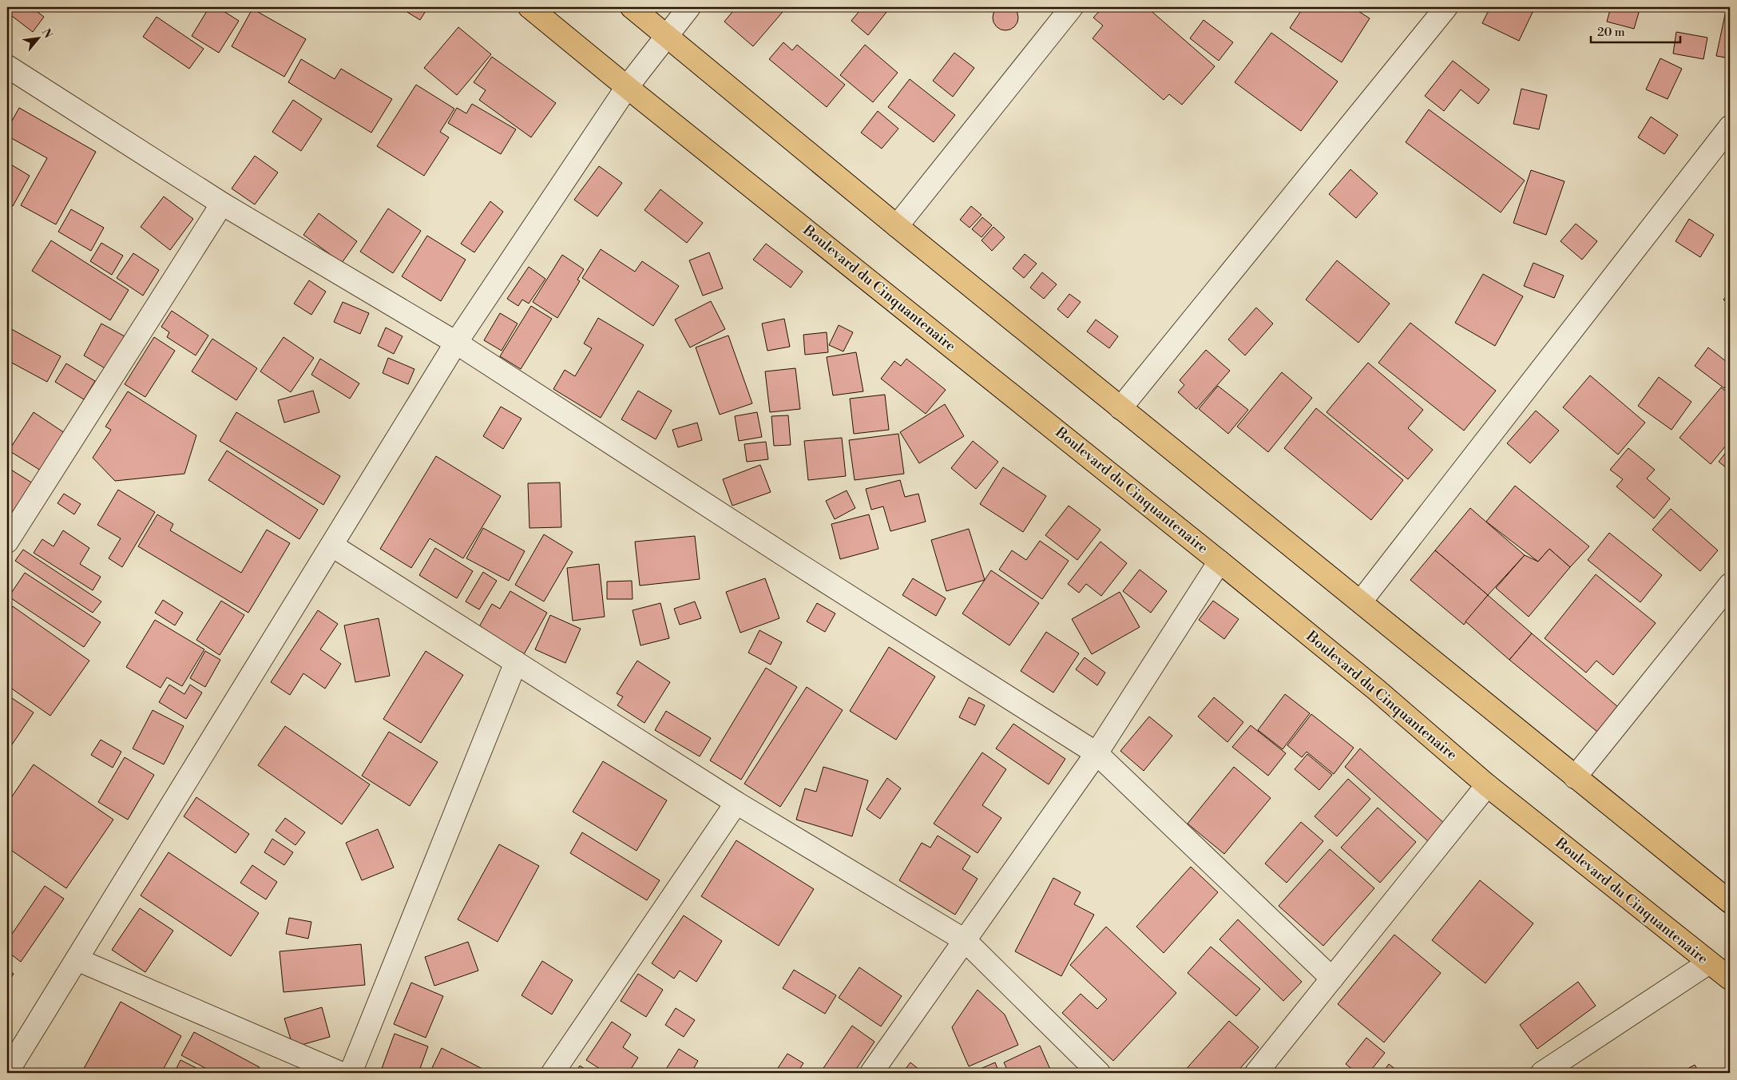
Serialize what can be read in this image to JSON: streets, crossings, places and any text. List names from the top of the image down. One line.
{"streets":{"main road":["Boulevard du Cinquantenaire"]},"scale_bar":"20 m","north":"top right"}
